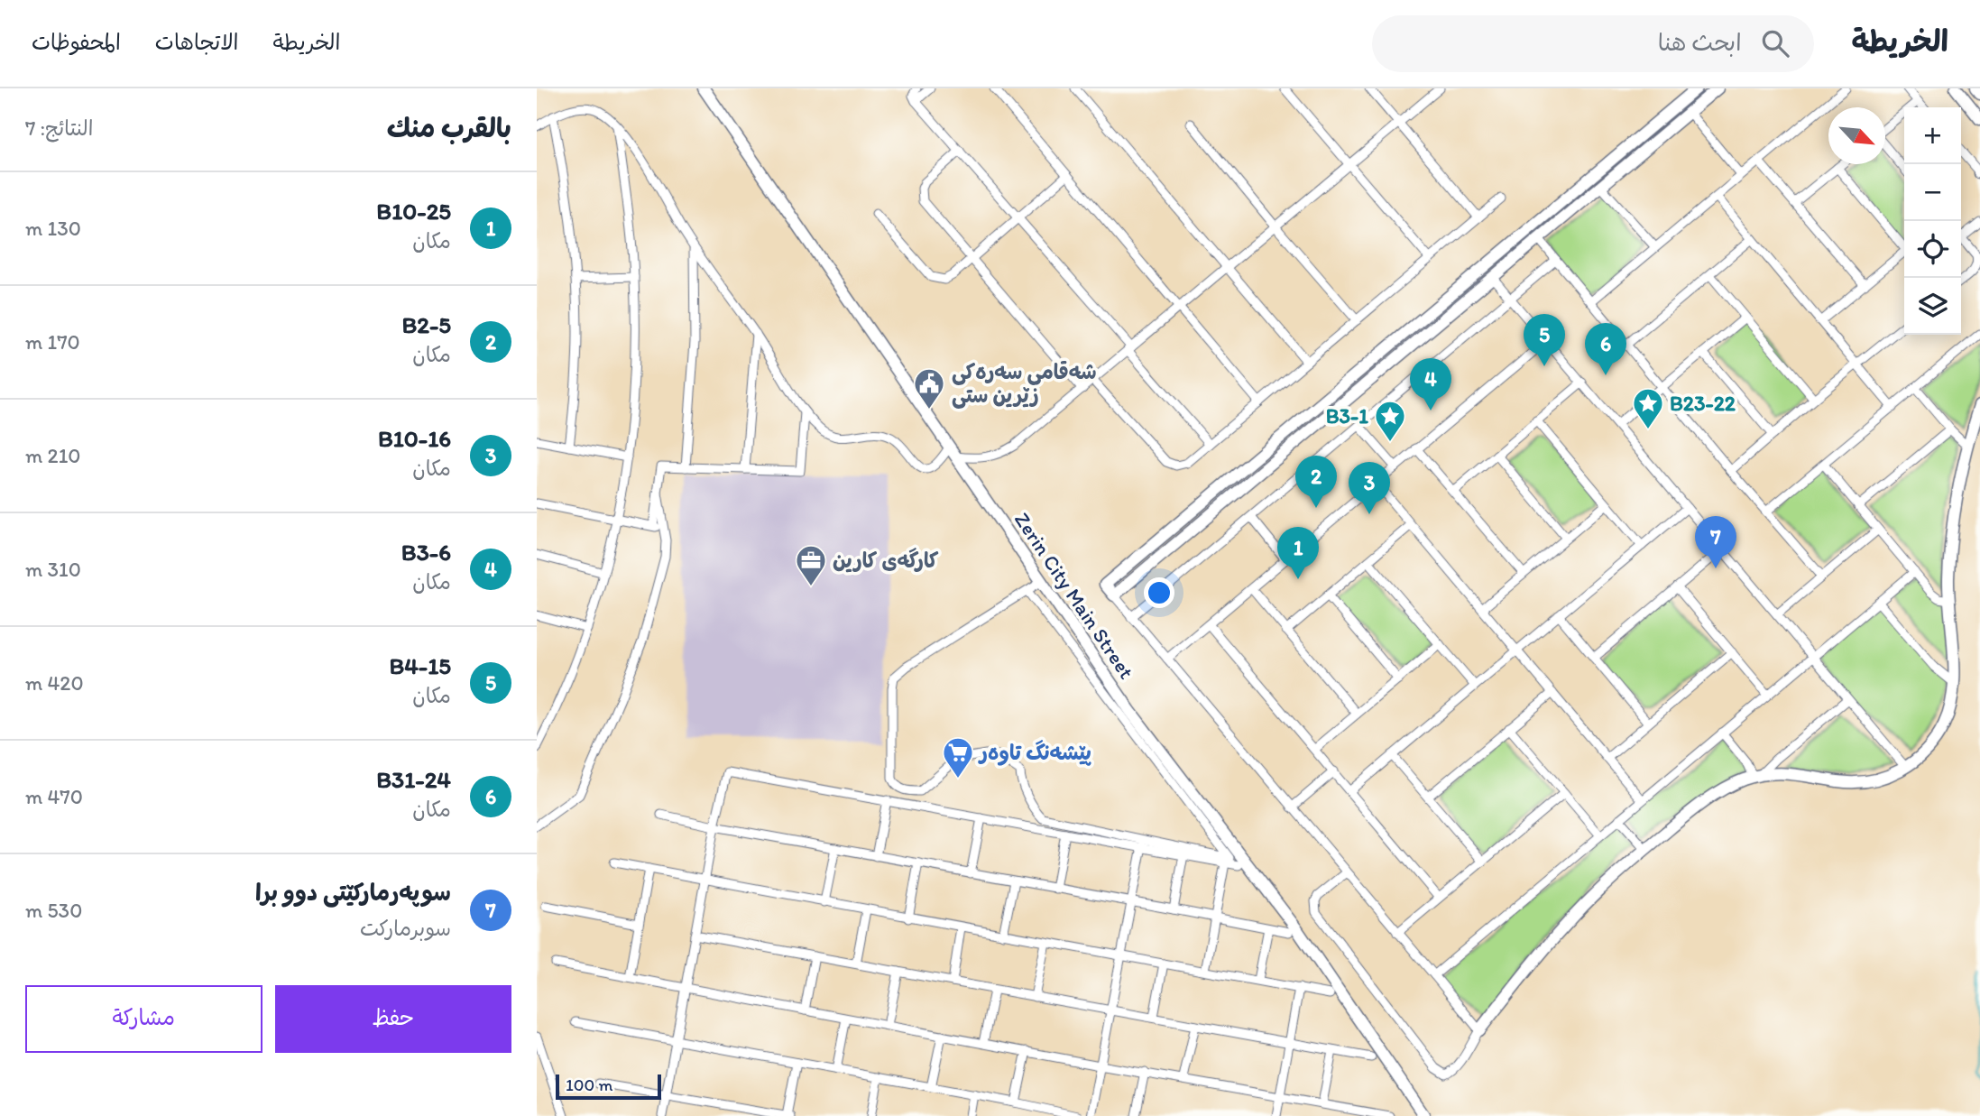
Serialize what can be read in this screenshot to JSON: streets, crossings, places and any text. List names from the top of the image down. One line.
{"streets":{"street":["Zerin City Main Street"]},"places":{"public building":["شەقامی سەرەکی زێرین ستی"],"place":["B23-22","B3-1"],"office":["کارگەی کارین"],"supermarket":["پێشەنگ تاوەر"]},"scale_bar":"100 m","north":"bottom right","page":{"header":"الخريطة","search":"ابحث هنا","nav":["الخريطة","الاتجاهات","المحفوظات"],"heading":["بالقرب منك","النتائج: 7"],"map_buttons":["+","−"],"list":[{"mark":"1","name":"B10-25","note":"مكان","value":"130 m"},{"mark":"2","name":"B2-5","note":"مكان","value":"170 m"},{"mark":"3","name":"B10-16","note":"مكان","value":"210 m"},{"mark":"4","name":"B3-6","note":"مكان","value":"310 m"},{"mark":"5","name":"B4-15","note":"مكان","value":"420 m"},{"mark":"6","name":"B31-24","note":"مكان","value":"470 m"},{"mark":"7","name":"سوپەرمارکێتی دوو برا","note":"سوبرماركت","value":"530 m"}],"pins":["5","6","4","2","3","7","1"],"buttons":["حفظ","مشاركة"],"scale":"100 m"}}
